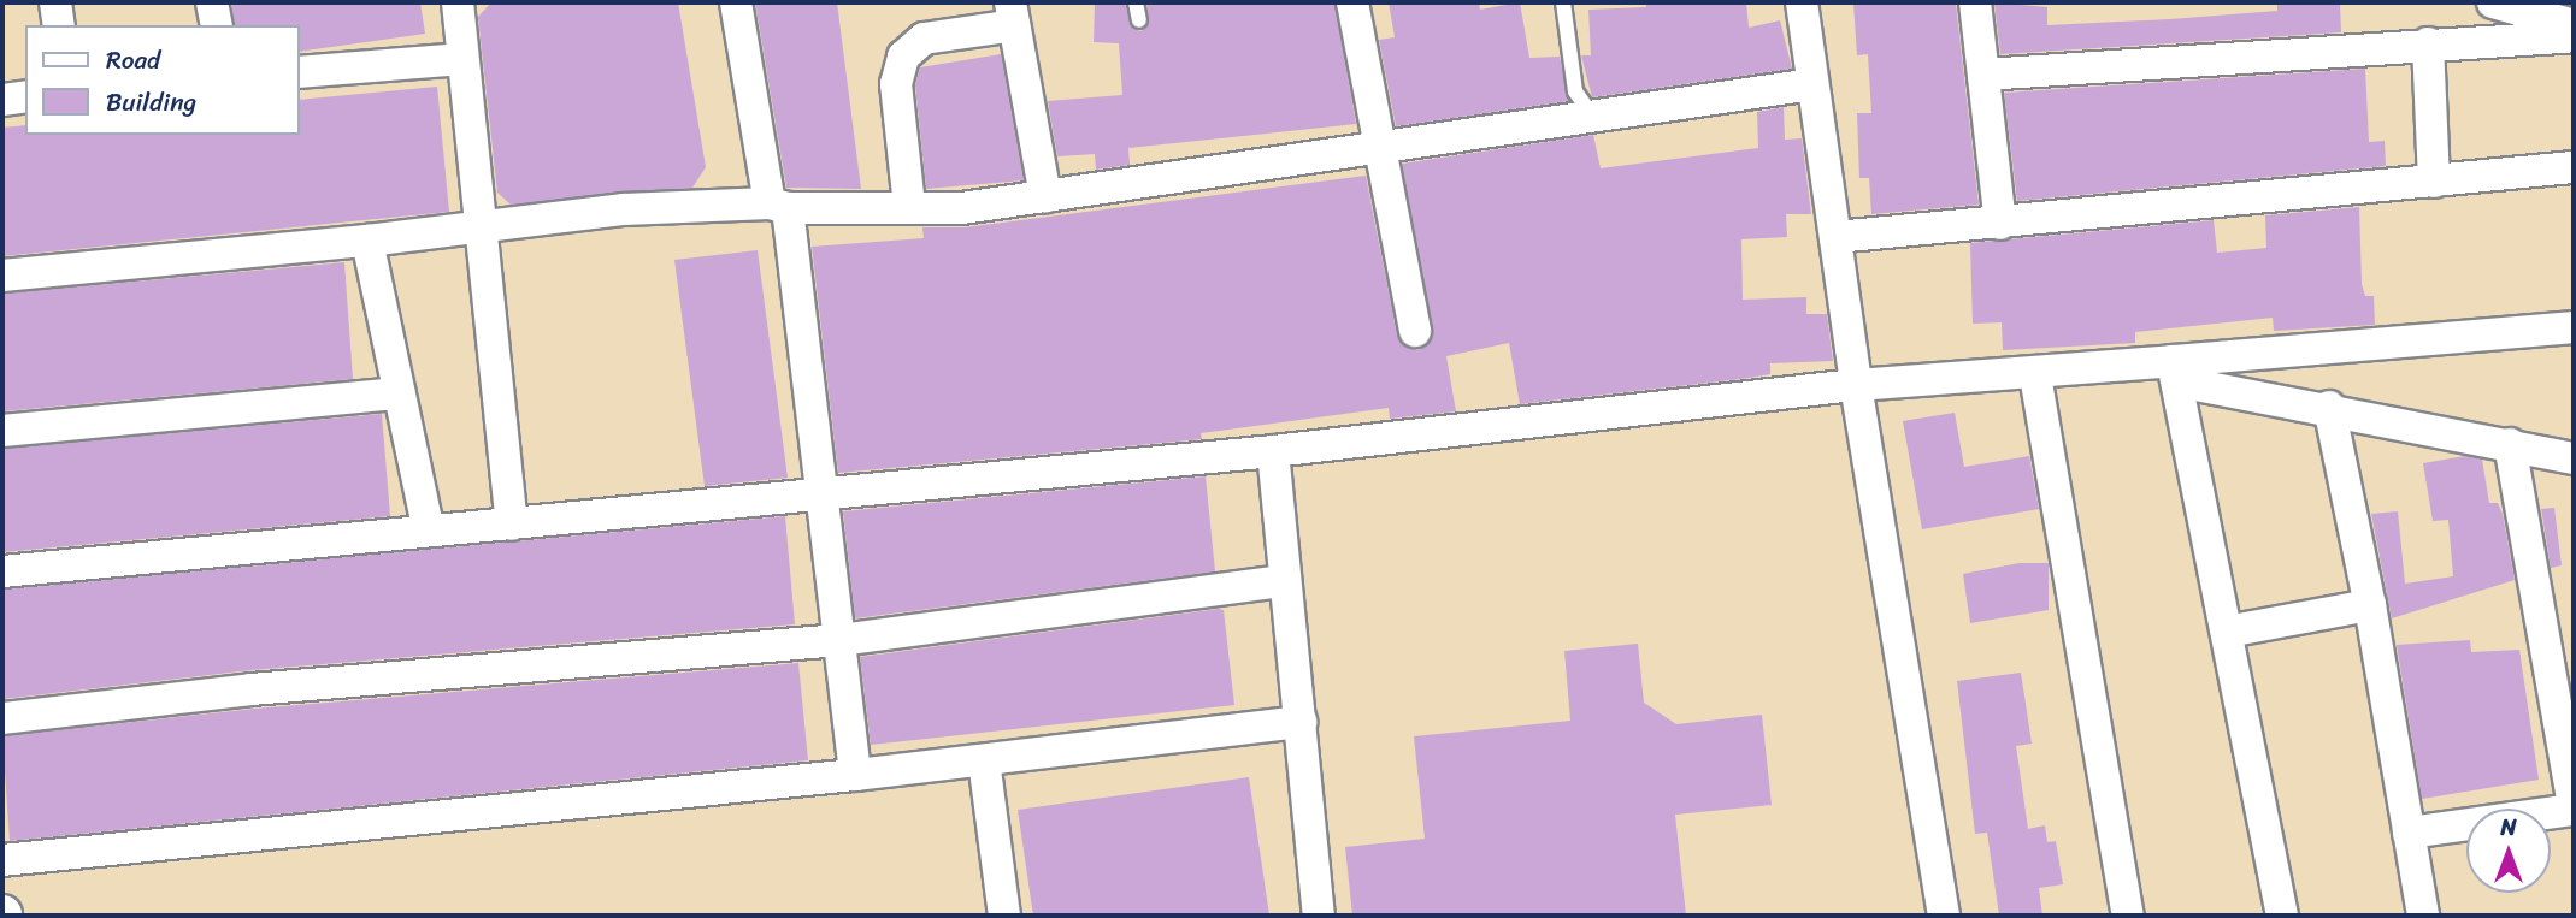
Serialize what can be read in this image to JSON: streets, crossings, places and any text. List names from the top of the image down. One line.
{"legend":["Road","Building"],"north":"top"}
